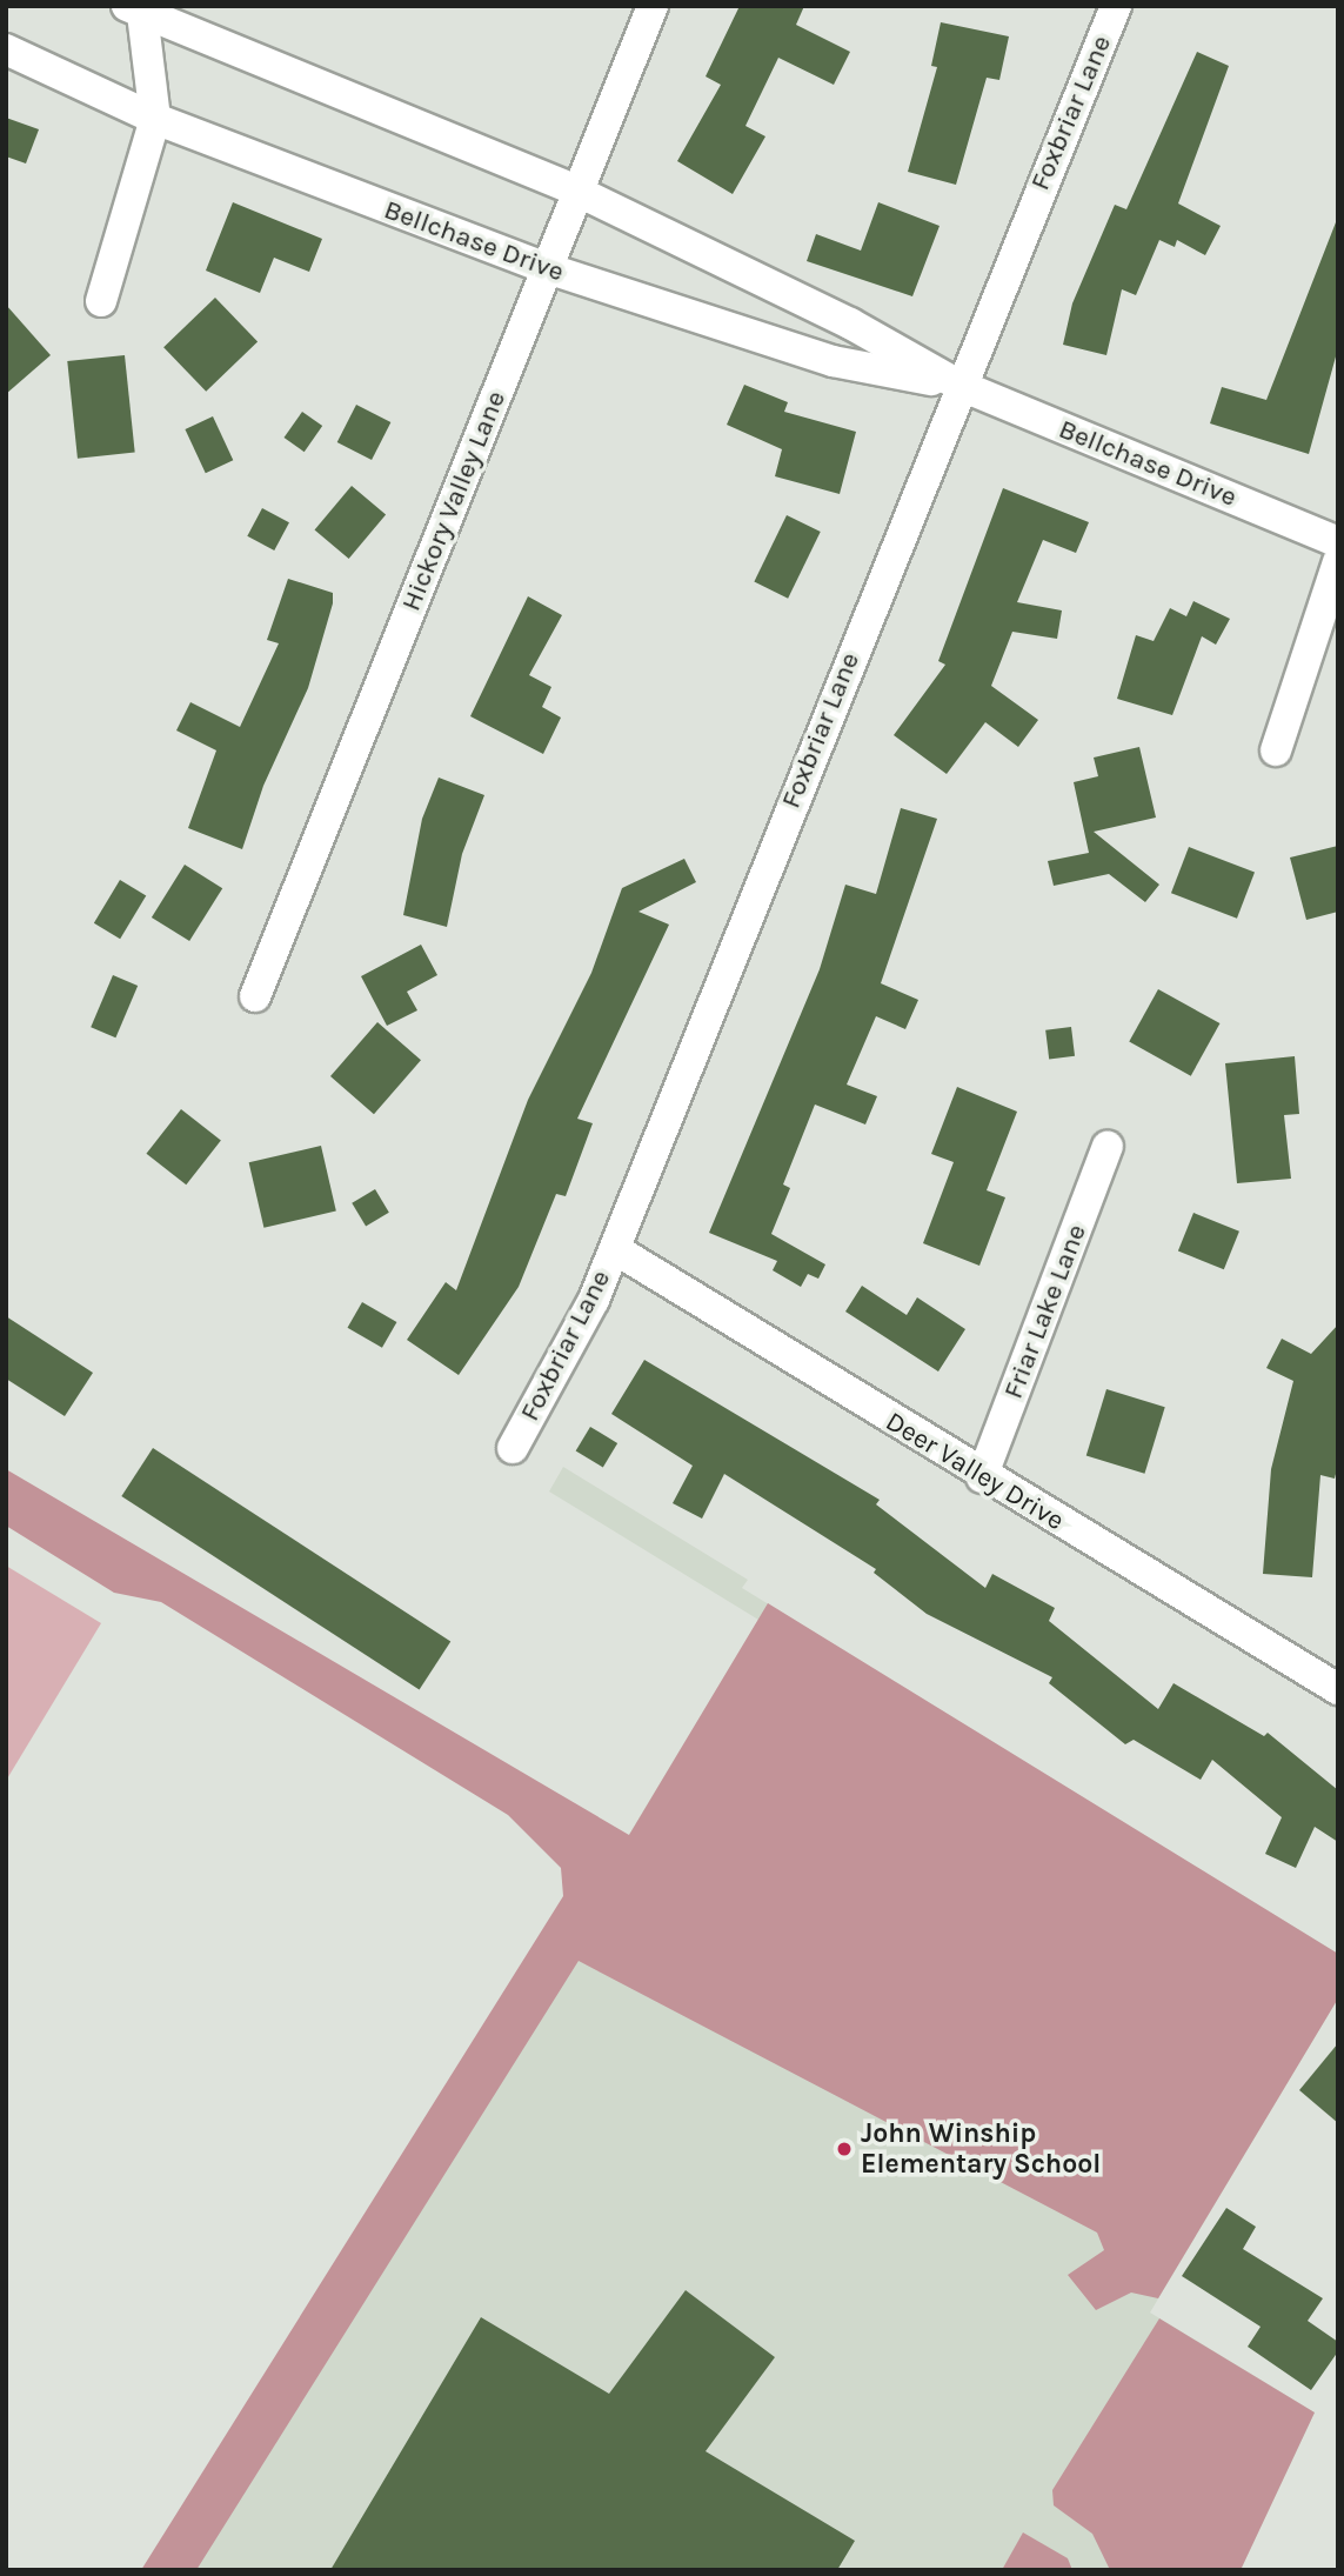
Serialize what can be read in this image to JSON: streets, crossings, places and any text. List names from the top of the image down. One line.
{"streets":{"street":["Foxbriar Lane","Bellchase Drive","Hickory Valley Lane","Friar Lake Lane","Deer Valley Drive"]},"crossings":[["Foxbriar Lane","Bellchase Drive"],["Foxbriar Lane","Deer Valley Drive"],["Bellchase Drive","Hickory Valley Lane"],["Friar Lake Lane","Deer Valley Drive"]],"places":["John Winship Elementary School"]}
